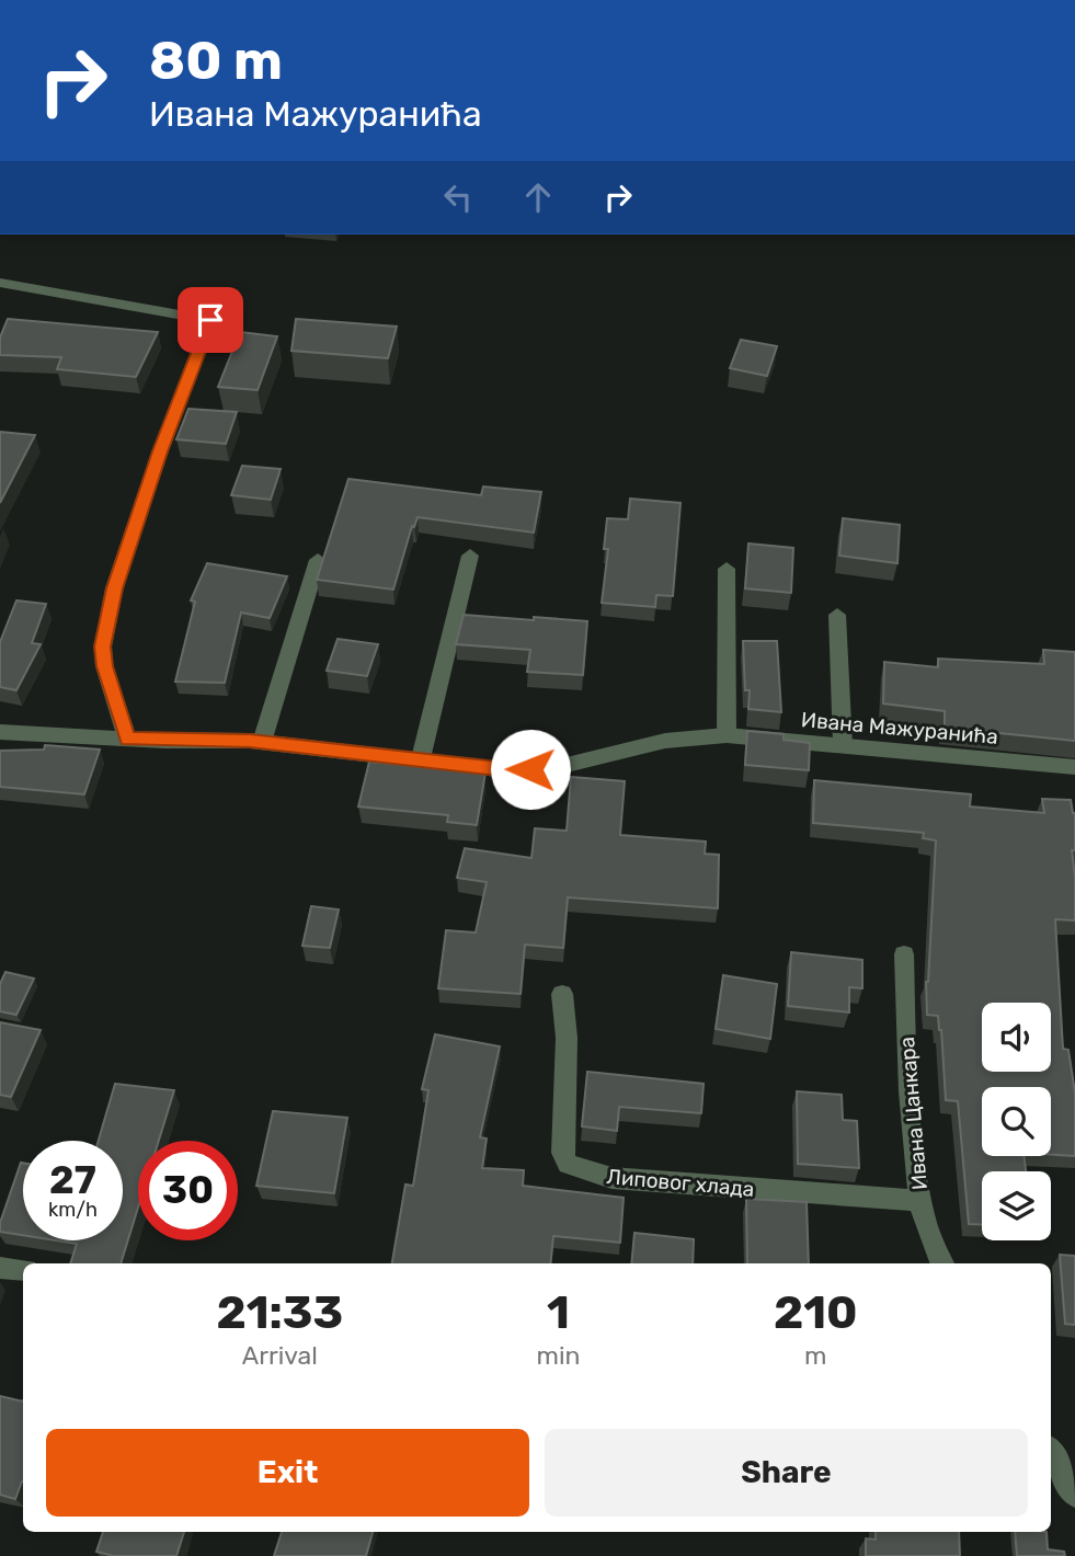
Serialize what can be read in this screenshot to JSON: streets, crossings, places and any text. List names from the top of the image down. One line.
{"streets":{"street":["Ивана Мажуранића","Ивана Цанкара","Липовог хлада"]},"crossings":[["Ивана Цанкара","Липовог хлада"]],"page":{"turn":["80 m","Ивана Мажуранића"],"speed":"27 km/h","limit":"30","eta":["21:33","Arrival","1","min","210","m"],"buttons":["Exit","Share"]}}
